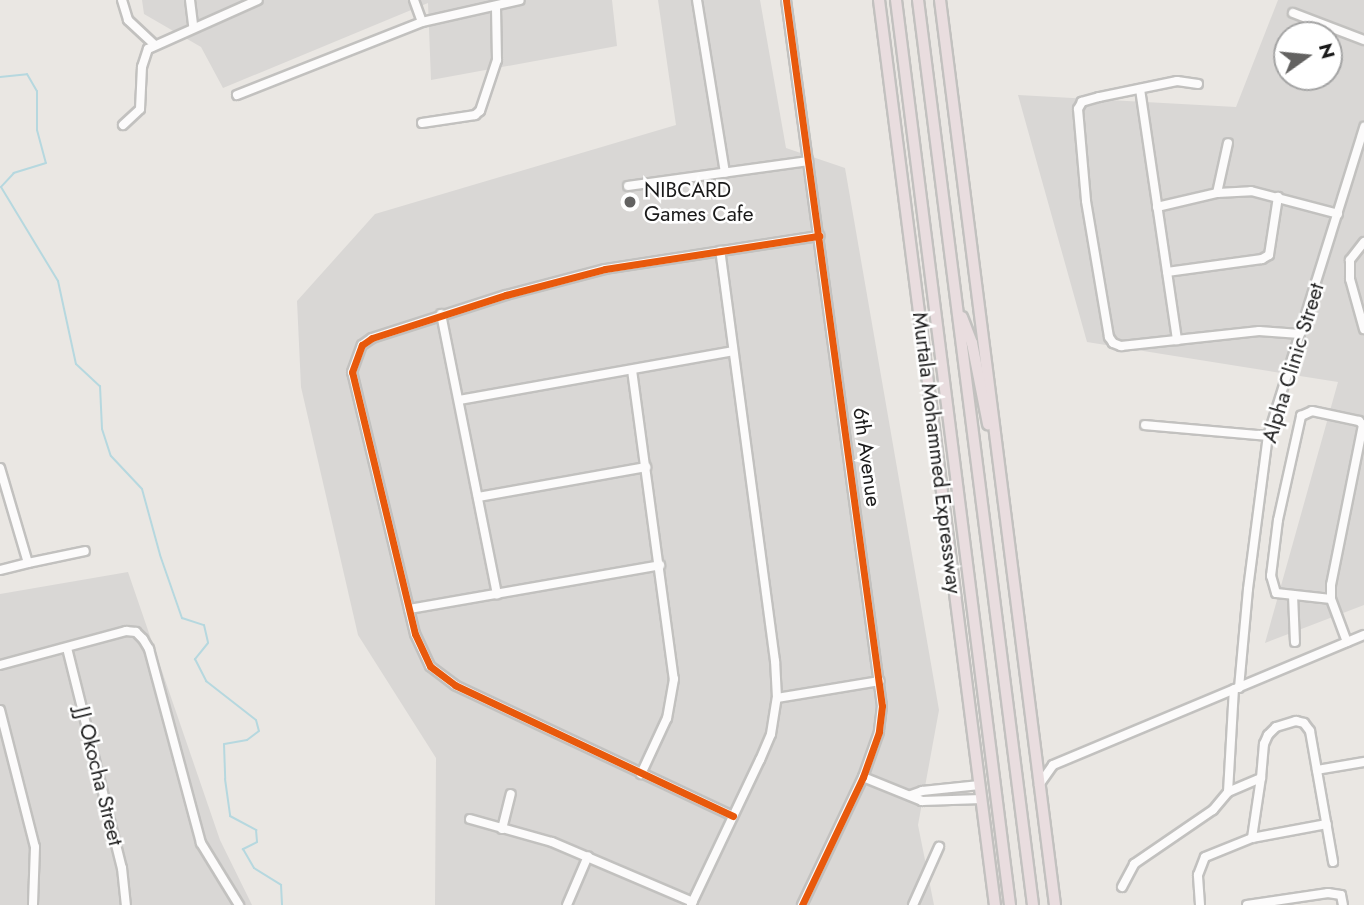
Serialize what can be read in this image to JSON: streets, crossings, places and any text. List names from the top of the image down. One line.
{"streets":{"highway":["Murtala Mohammed Expressway"],"street":["Alpha Clinic Street","6th Avenue","JJ Okocha Street"]},"places":["NIBCARD Games Cafe"],"north":"right"}
